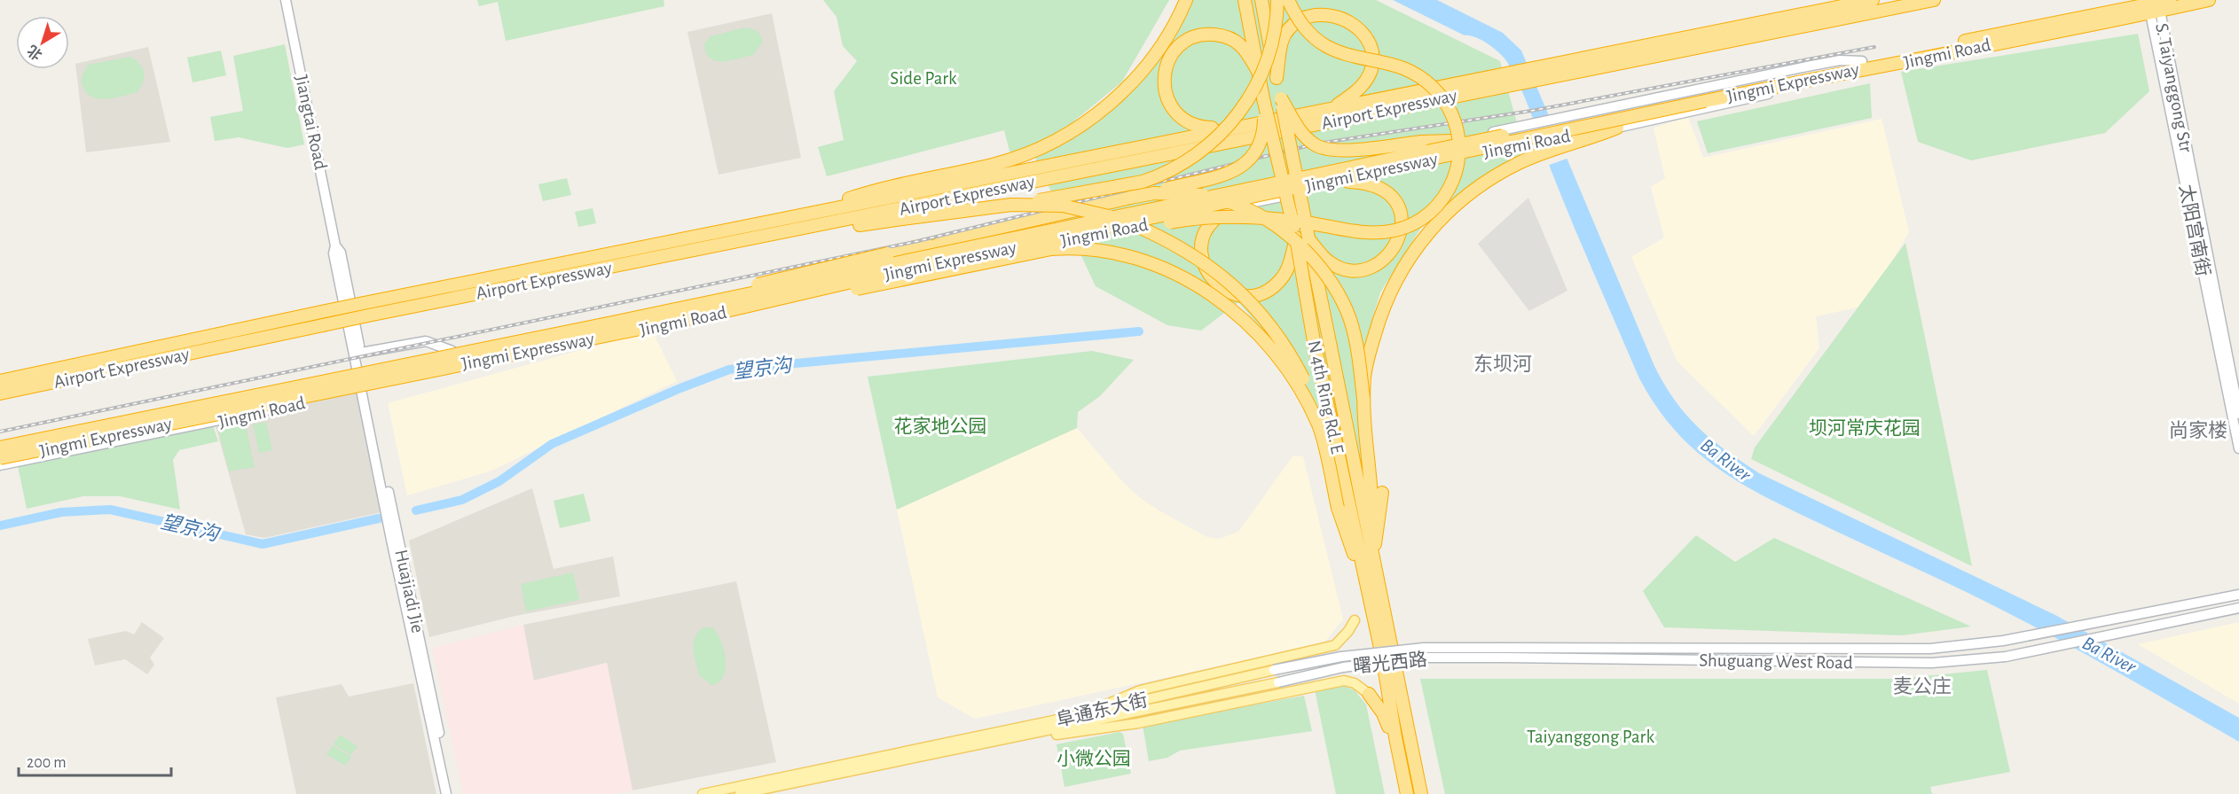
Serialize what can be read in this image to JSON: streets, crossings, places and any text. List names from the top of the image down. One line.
{"streets":{"highway":["Jingmi Road","Jingmi Expressway","Airport Expressway","N 4th Ring Rd. E"],"main road":["S. Taiyanggong Str","Jiangtai Road","太阳宫南街","Huajiadi Jie","Shuguang West Road","曙光西路","阜通东大街"]},"crossings":[["Jingmi Road","Jingmi Expressway"],["Jingmi Road","S. Taiyanggong Str"],["Jingmi Road","Jiangtai Road"],["Jingmi Road","太阳宫南街"],["Jingmi Road","Huajiadi Jie"],["S. Taiyanggong Str","太阳宫南街"],["Shuguang West Road","曙光西路"],["Shuguang West Road","阜通东大街"],["曙光西路","阜通东大街"]],"districts":["东坝河","尚家楼","麦公庄"],"water":["望京沟","Ba River"],"parks":["Side Park","花家地公园","坝河常庆花园","Taiyanggong Park","小微公园"],"scale_bar":"200 m","north":"bottom left"}
